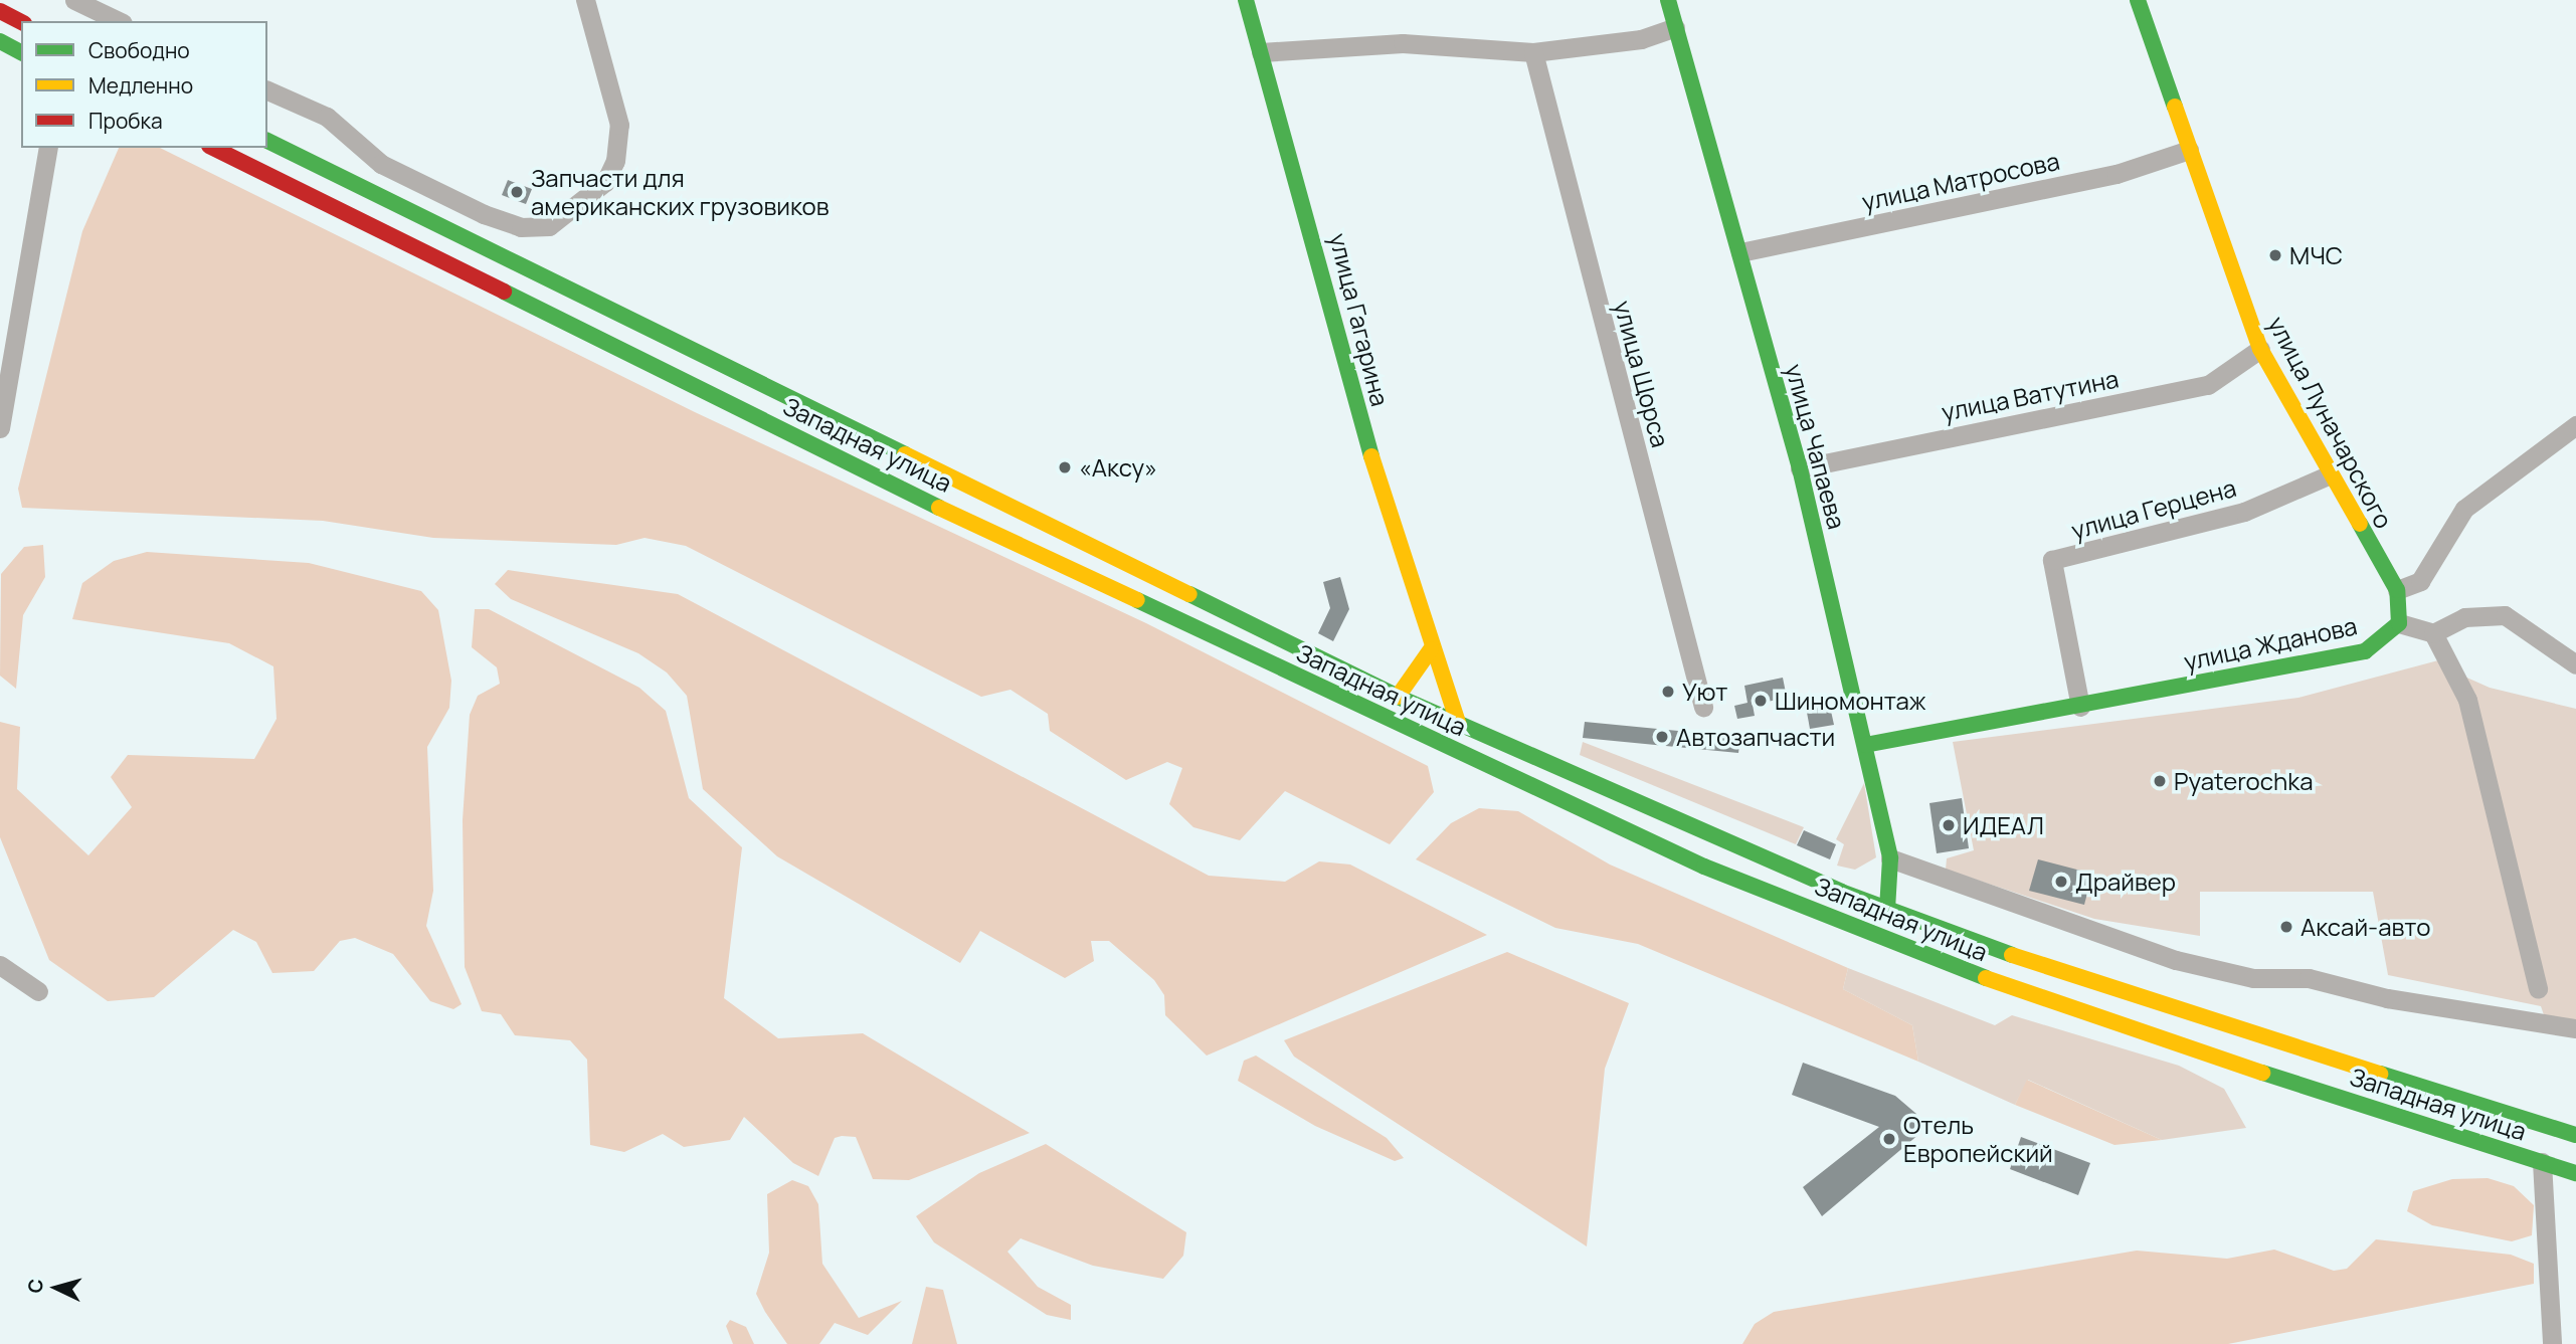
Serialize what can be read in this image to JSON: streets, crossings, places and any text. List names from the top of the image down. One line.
{"streets":{"main road":["улица Гагарина","улица Луначарского","Западная улица","улица Чапаева","улица Жданова"],"street":["улица Матросова","улица Щорса","улица Ватутина","улица Герцена"]},"crossings":[["улица Матросова","улица Луначарского"],["улица Матросова","улица Чапаева"],["улица Гагарина","Западная улица"],["улица Ватутина","улица Луначарского"],["улица Ватутина","улица Чапаева"],["улица Луначарского","улица Герцена"],["улица Луначарского","улица Жданова"],["Западная улица","улица Чапаева"],["улица Чапаева","улица Жданова"],["улица Герцена","улица Жданова"]],"places":["Запчасти для американских грузовиков","МЧС","«Аксу»","Уют","Шиномонтаж","Автозапчасти","Pyaterochka","ИДЕАЛ","Драйвер","Аксай-авто","Отель Европейский"],"legend":["Свободно","Медленно","Пробка"],"north":"left"}
